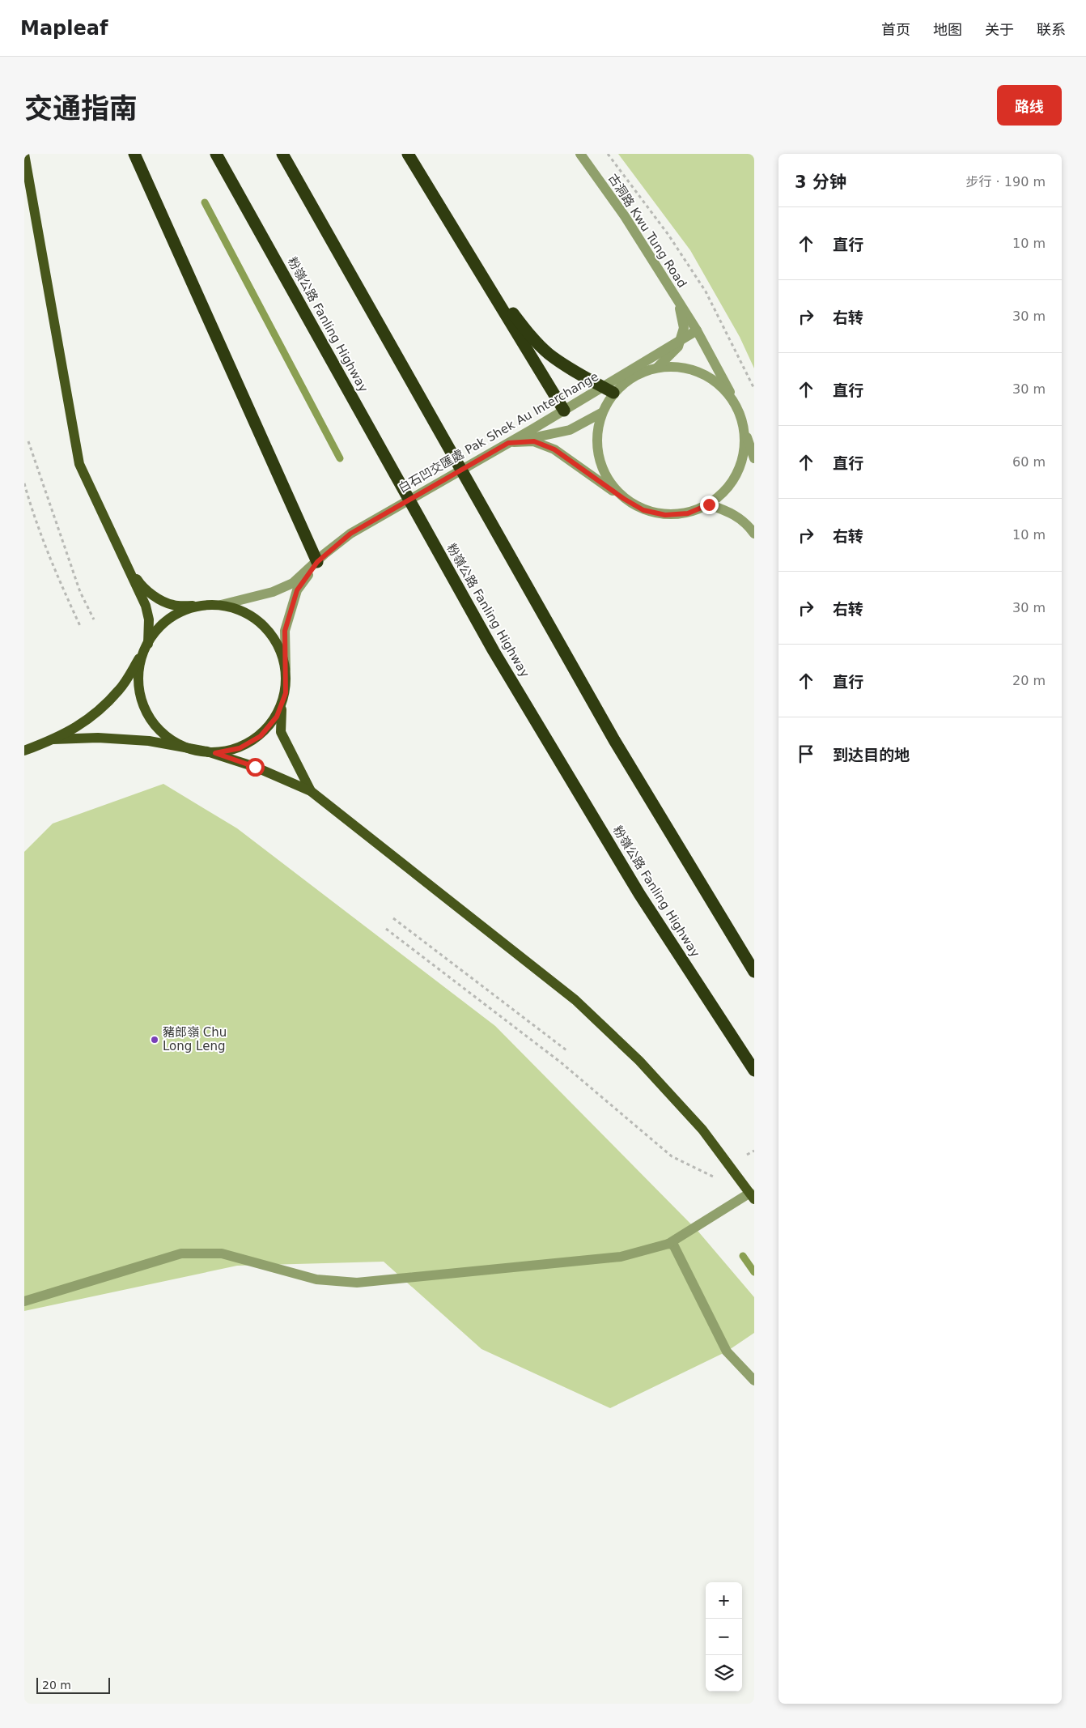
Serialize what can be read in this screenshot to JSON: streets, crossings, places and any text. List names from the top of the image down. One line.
{"streets":{"highway":["粉嶺公路 Fanling Highway"],"street":["古洞路 Kwu Tung Road","白石凹交匯處 Pak Shek Au Interchange"]},"crossings":[["古洞路 Kwu Tung Road","白石凹交匯處 Pak Shek Au Interchange"]],"places":["豬郎嶺 Chu Long Leng"],"scale_bar":"20 m","page":{"header":"Mapleaf","nav":["首页","地图","关于","联系"],"title":"交通指南","buttons":"路线","heading":["3 分钟","步行 · 190 m"],"list":[["直行","10 m"],["右转","30 m"],["直行","30 m"],["直行","60 m"],["右转","10 m"],["右转","30 m"],["直行","20 m"],"到达目的地"],"map_buttons":["+","−"],"scale":"20 m"}}
